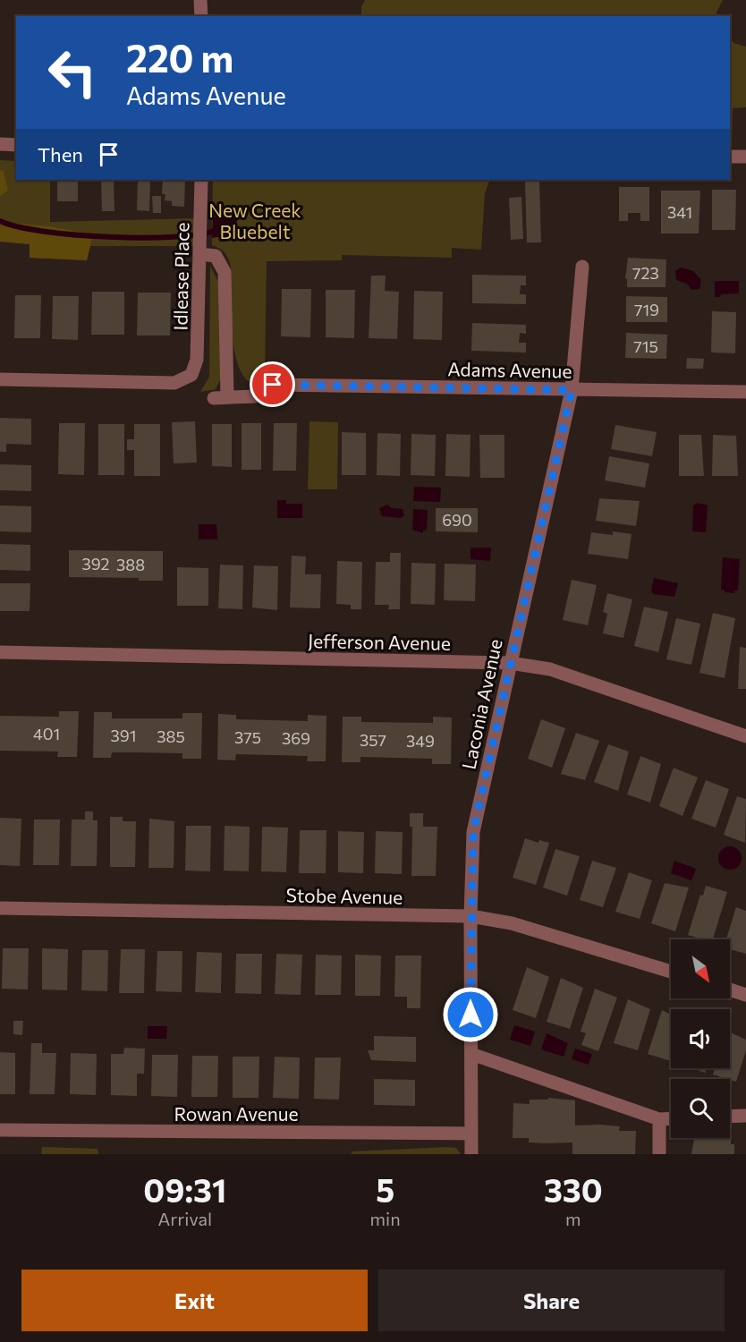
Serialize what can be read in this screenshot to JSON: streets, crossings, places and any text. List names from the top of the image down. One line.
{"streets":{"street":["Idlease Place","Adams Avenue","Jefferson Avenue","Laconia Avenue","Stobe Avenue","Rowan Avenue"]},"crossings":[["Adams Avenue","Laconia Avenue"],["Jefferson Avenue","Laconia Avenue"],["Laconia Avenue","Stobe Avenue"],["Laconia Avenue","Rowan Avenue"]],"parks":["New Creek Bluebelt"],"house_numbers":["341","723","719","715","690","392","388","401","391","385","375","369","357","349"],"north":"bottom right","page":{"turn":["220 m","Adams Avenue"],"then":"Then","eta":["09:31","Arrival","5","min","330","m"],"buttons":["Exit","Share"]}}
